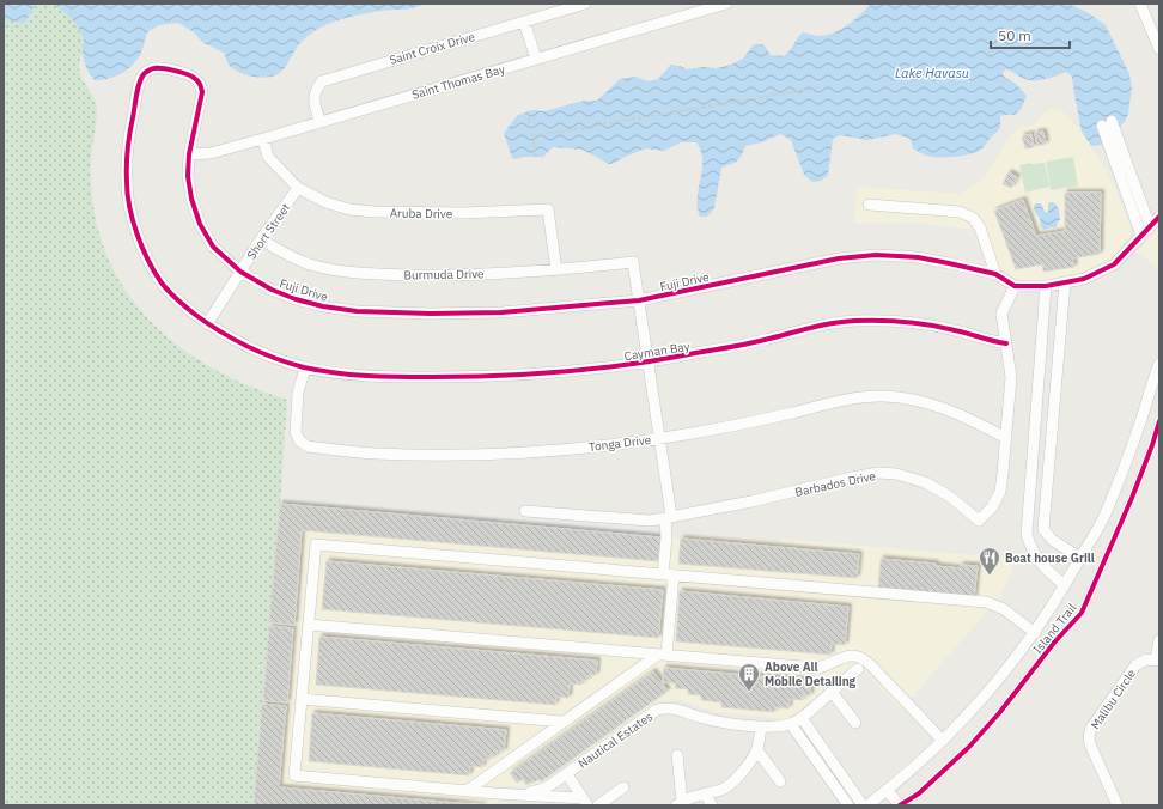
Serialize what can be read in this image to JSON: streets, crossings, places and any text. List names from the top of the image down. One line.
{"streets":{"street":["Saint Croix Drive","Saint Thomas Bay","Aruba Drive","Short Street","Burmuda Drive","Fuji Drive","Cayman Bay","Tonga Drive","Barbados Drive","Malibu Circle","Nautical Estates"],"cycle path":["Island Trail"]},"crossings":[["Saint Croix Drive","Saint Thomas Bay"],["Saint Thomas Bay","Aruba Drive"],["Saint Thomas Bay","Fuji Drive"],["Aruba Drive","Short Street"],["Aruba Drive","Burmuda Drive"],["Short Street","Burmuda Drive"],["Short Street","Fuji Drive"],["Burmuda Drive","Fuji Drive"],["Fuji Drive","Cayman Bay"],["Fuji Drive","Tonga Drive"],["Fuji Drive","Barbados Drive"],["Cayman Bay","Tonga Drive"],["Cayman Bay","Barbados Drive"],["Tonga Drive","Barbados Drive"]],"water":["Lake Havasu"],"places":{"restaurant":["Boat house Grill"],"building":["Above All Mobile Detailing"]},"scale_bar":"50 m"}
